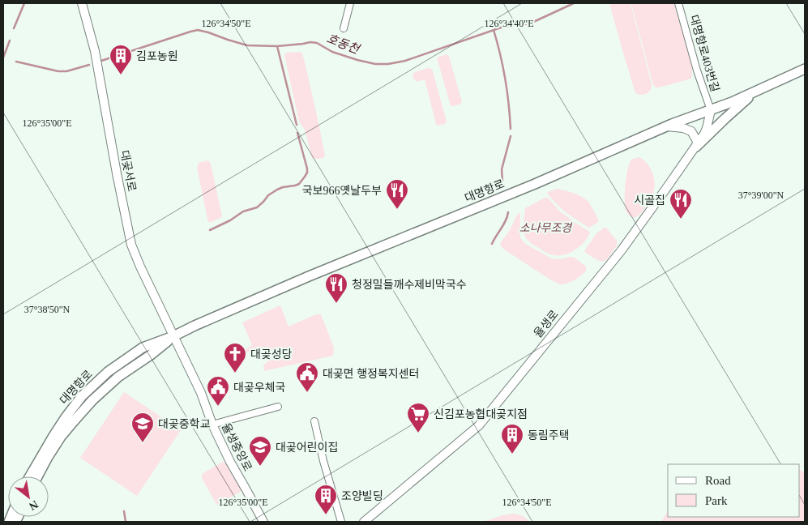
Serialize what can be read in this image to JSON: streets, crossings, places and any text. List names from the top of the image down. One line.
{"streets":{"main road":["대명항로"],"street":["대명항로403번길","대곶서로","율생로","율생중앙로"]},"crossings":[["대명항로403번길","대명항로"],["대명항로403번길","율생로"],["대곶서로","대명항로"],["대곶서로","율생중앙로"],["대명항로","율생로"],["대명항로","율생중앙로"]],"water":["호동천"],"parks":["소나무조경"],"places":{"building":["김포농원","동림주택","조양빌딩"],"restaurant":["국보966옛날두부","시골집","청정밀들깨수제비막국수"],"church":["대곶성당"],"public building":["대곶면 행정복지센터","대곶우체국"],"supermarket":["신김포농협대곶지점"],"school or university":["대곶중학교","대곶어린이집"]},"legend":["Road","Park"],"north":"bottom right","coordinates":["126°34'50\"E","126°34'40\"E","126°35'00\"E","37°39'00\"N","37°38'50\"N"]}
